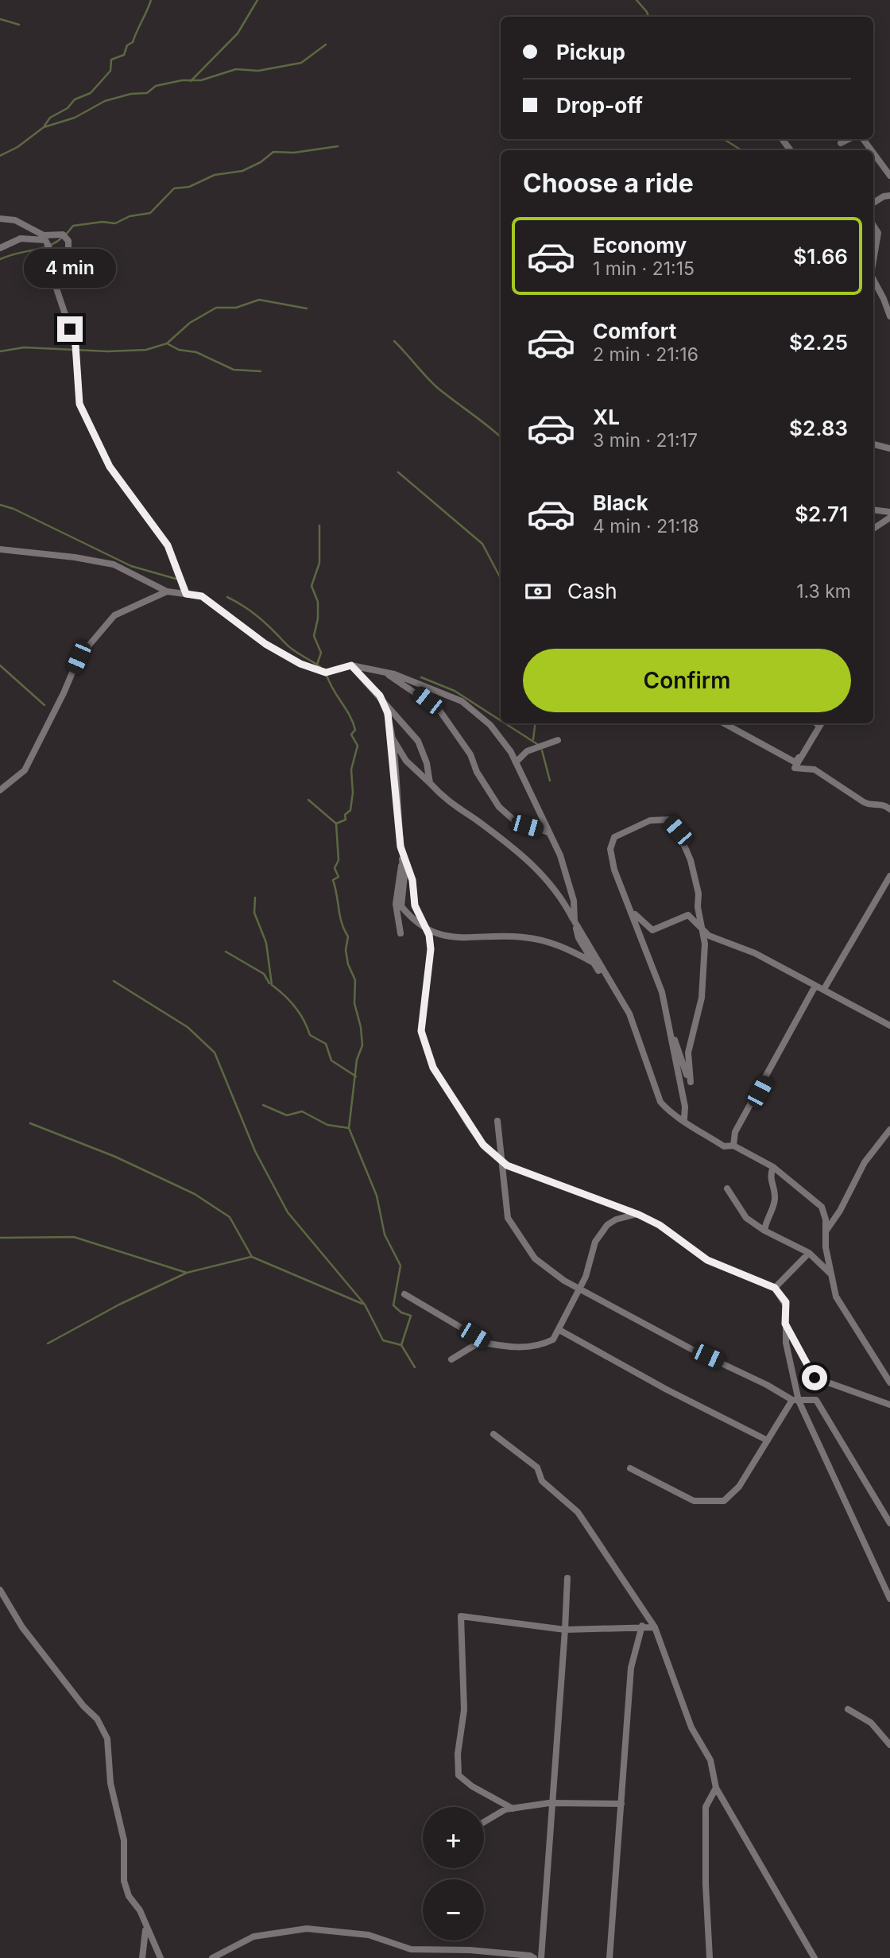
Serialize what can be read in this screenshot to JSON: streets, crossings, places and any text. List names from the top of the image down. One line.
{"page":{"banner":["Pickup","Drop-off"],"heading":"Choose a ride","list":[{"name":"Economy","note":"1 min · 21:15","value":"$1.66"},{"name":"Comfort","note":"2 min · 21:16","value":"$2.25"},{"name":"XL","note":"3 min · 21:17","value":"$2.83"},{"name":"Black","note":"4 min · 21:18","value":"$2.71"}],"bubble":"4 min","pay":["Cash","1.3 km"],"buttons":"Confirm","map_buttons":["+","−"]}}
